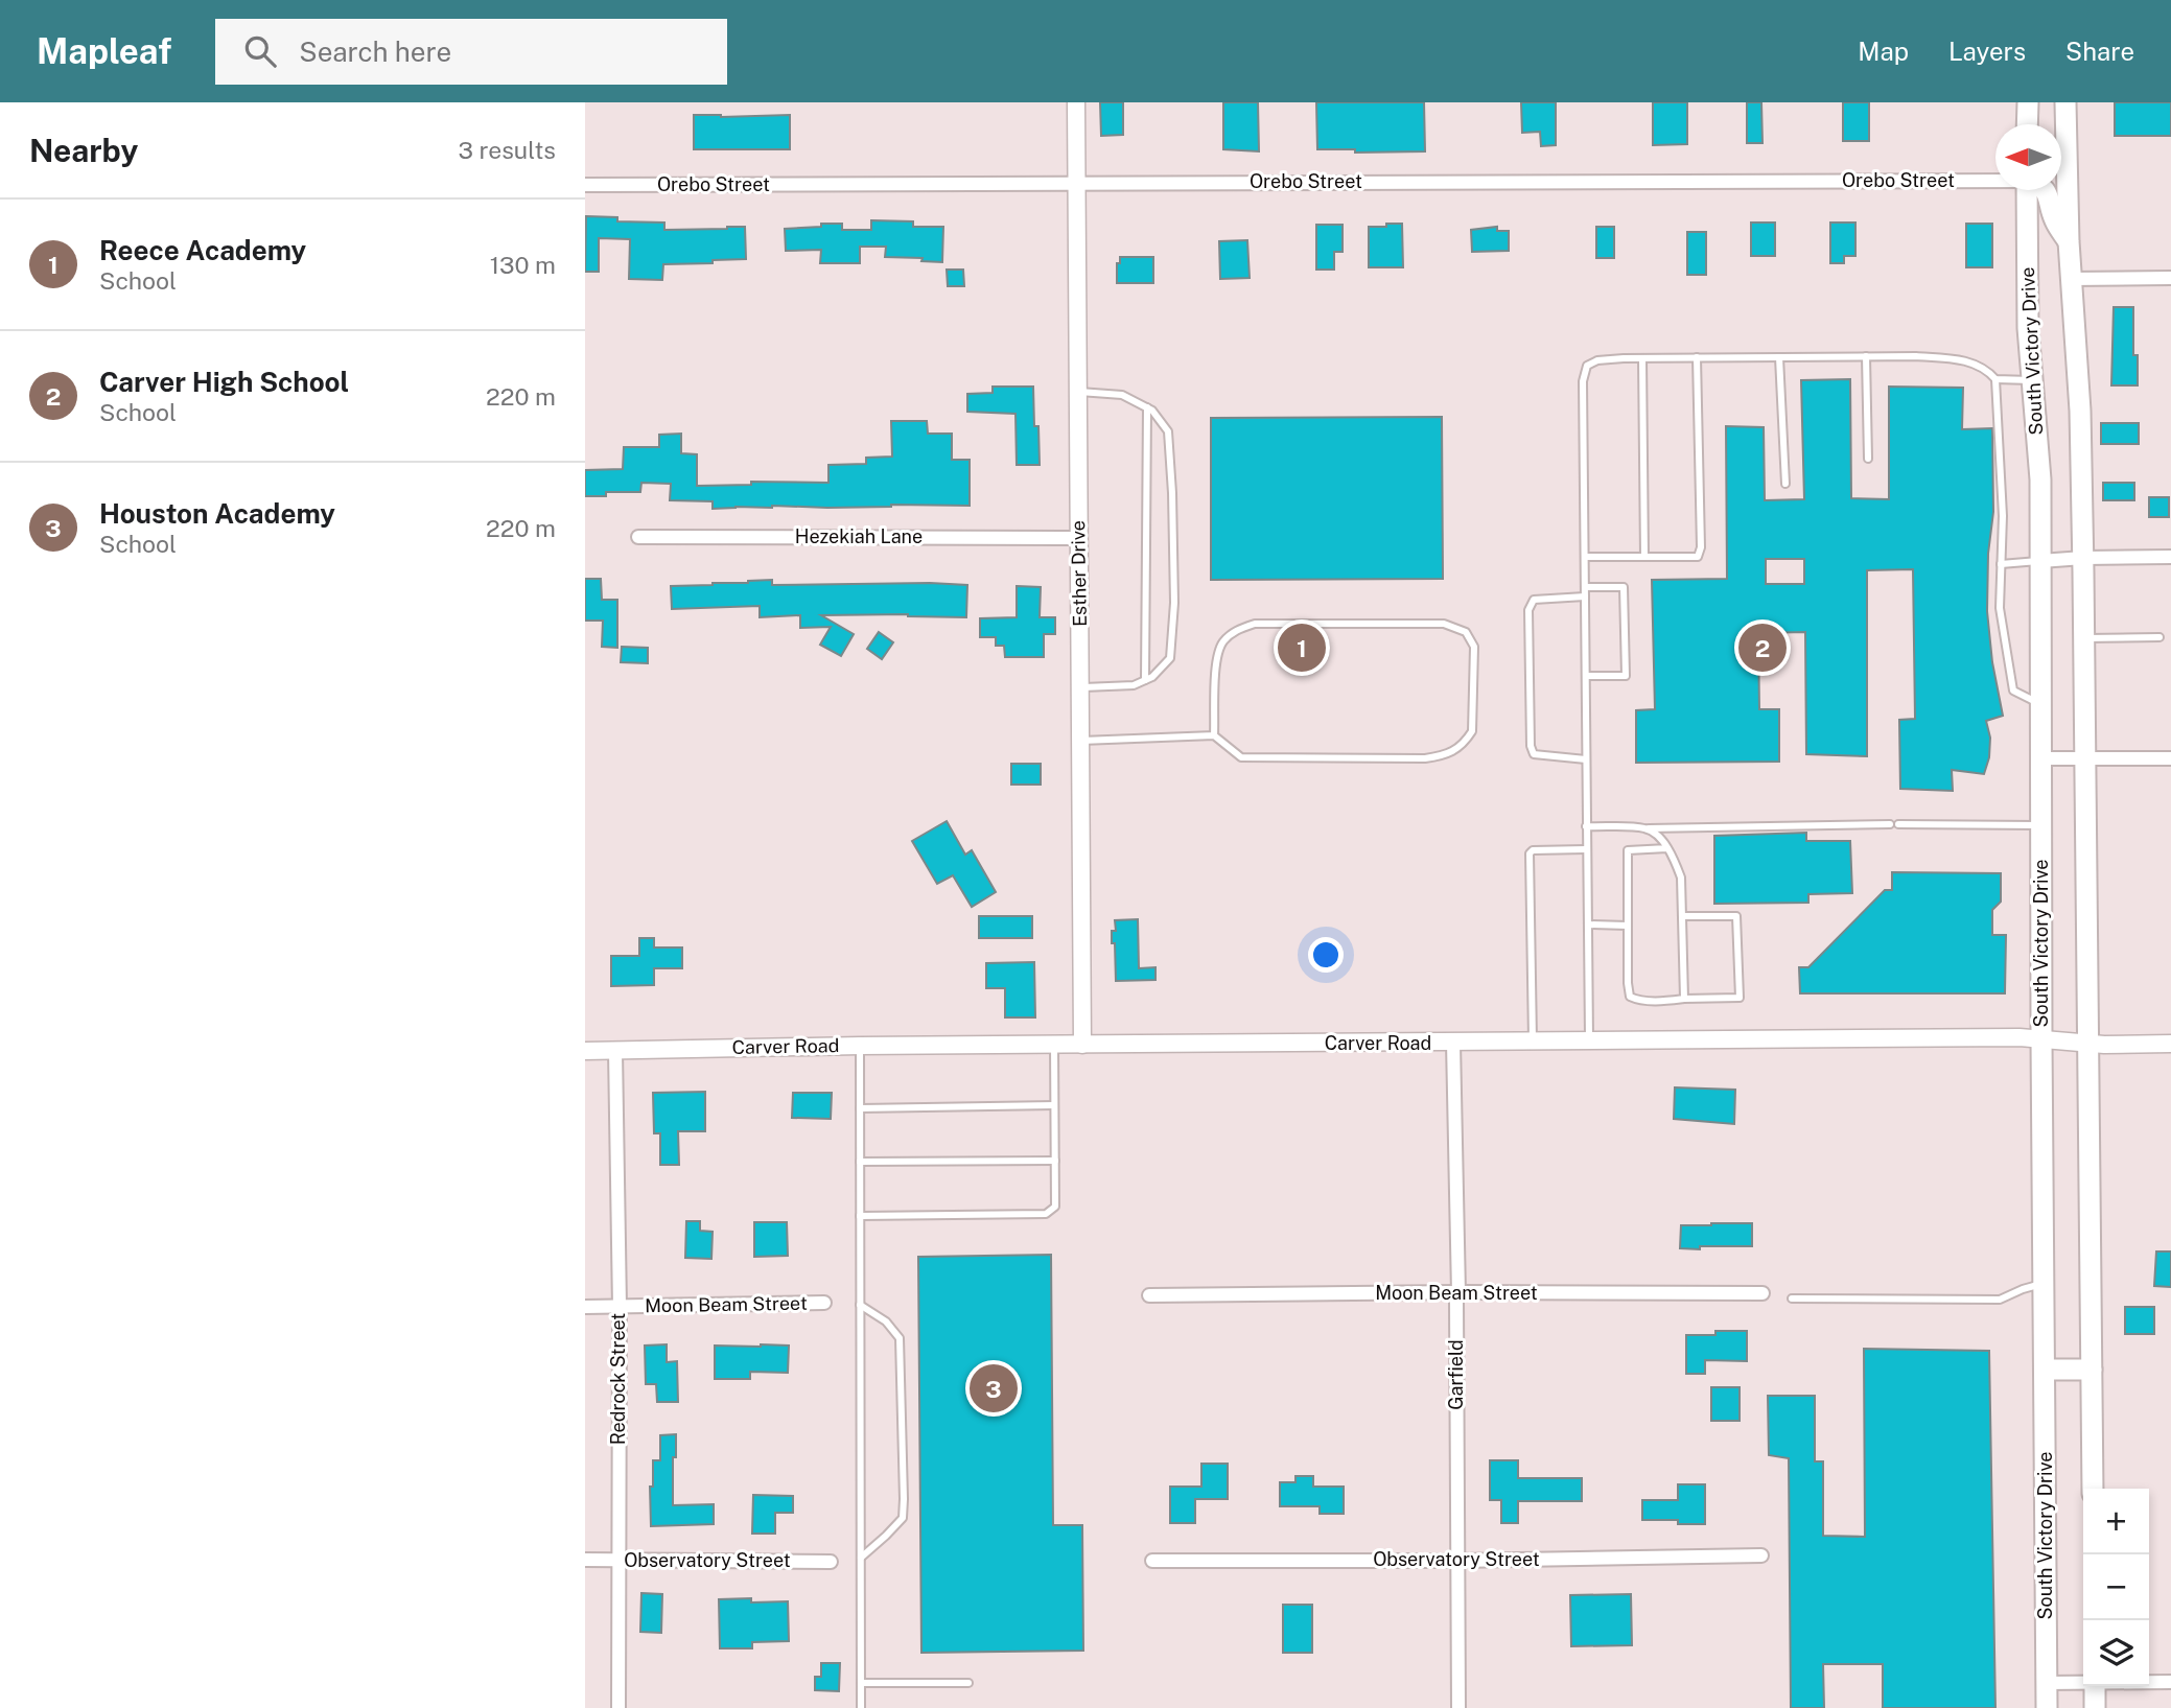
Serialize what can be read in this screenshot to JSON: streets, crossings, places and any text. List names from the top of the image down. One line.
{"streets":{"main road":["South Victory Drive"],"street":["Orebo Street","Hezekiah Lane","Esther Drive","Carver Road","Moon Beam Street","Garfield","Redrock Street","Observatory Street"]},"crossings":[["Orebo Street","Esther Drive"],["South Victory Drive","Carver Road"],["Hezekiah Lane","Esther Drive"],["Esther Drive","Carver Road"],["Carver Road","Garfield"],["Carver Road","Redrock Street"],["Moon Beam Street","Garfield"],["Moon Beam Street","Redrock Street"],["Garfield","Observatory Street"],["Redrock Street","Observatory Street"]],"north":"left","page":{"header":"Mapleaf","search":"Search here","nav":["Map","Layers","Share"],"heading":["Nearby","3 results"],"list":[{"mark":"1","name":"Reece Academy","note":"School","value":"130 m"},{"mark":"2","name":"Carver High School","note":"School","value":"220 m"},{"mark":"3","name":"Houston Academy","note":"School","value":"220 m"}],"pins":["1","2","3"],"map_buttons":["+","−"]}}
